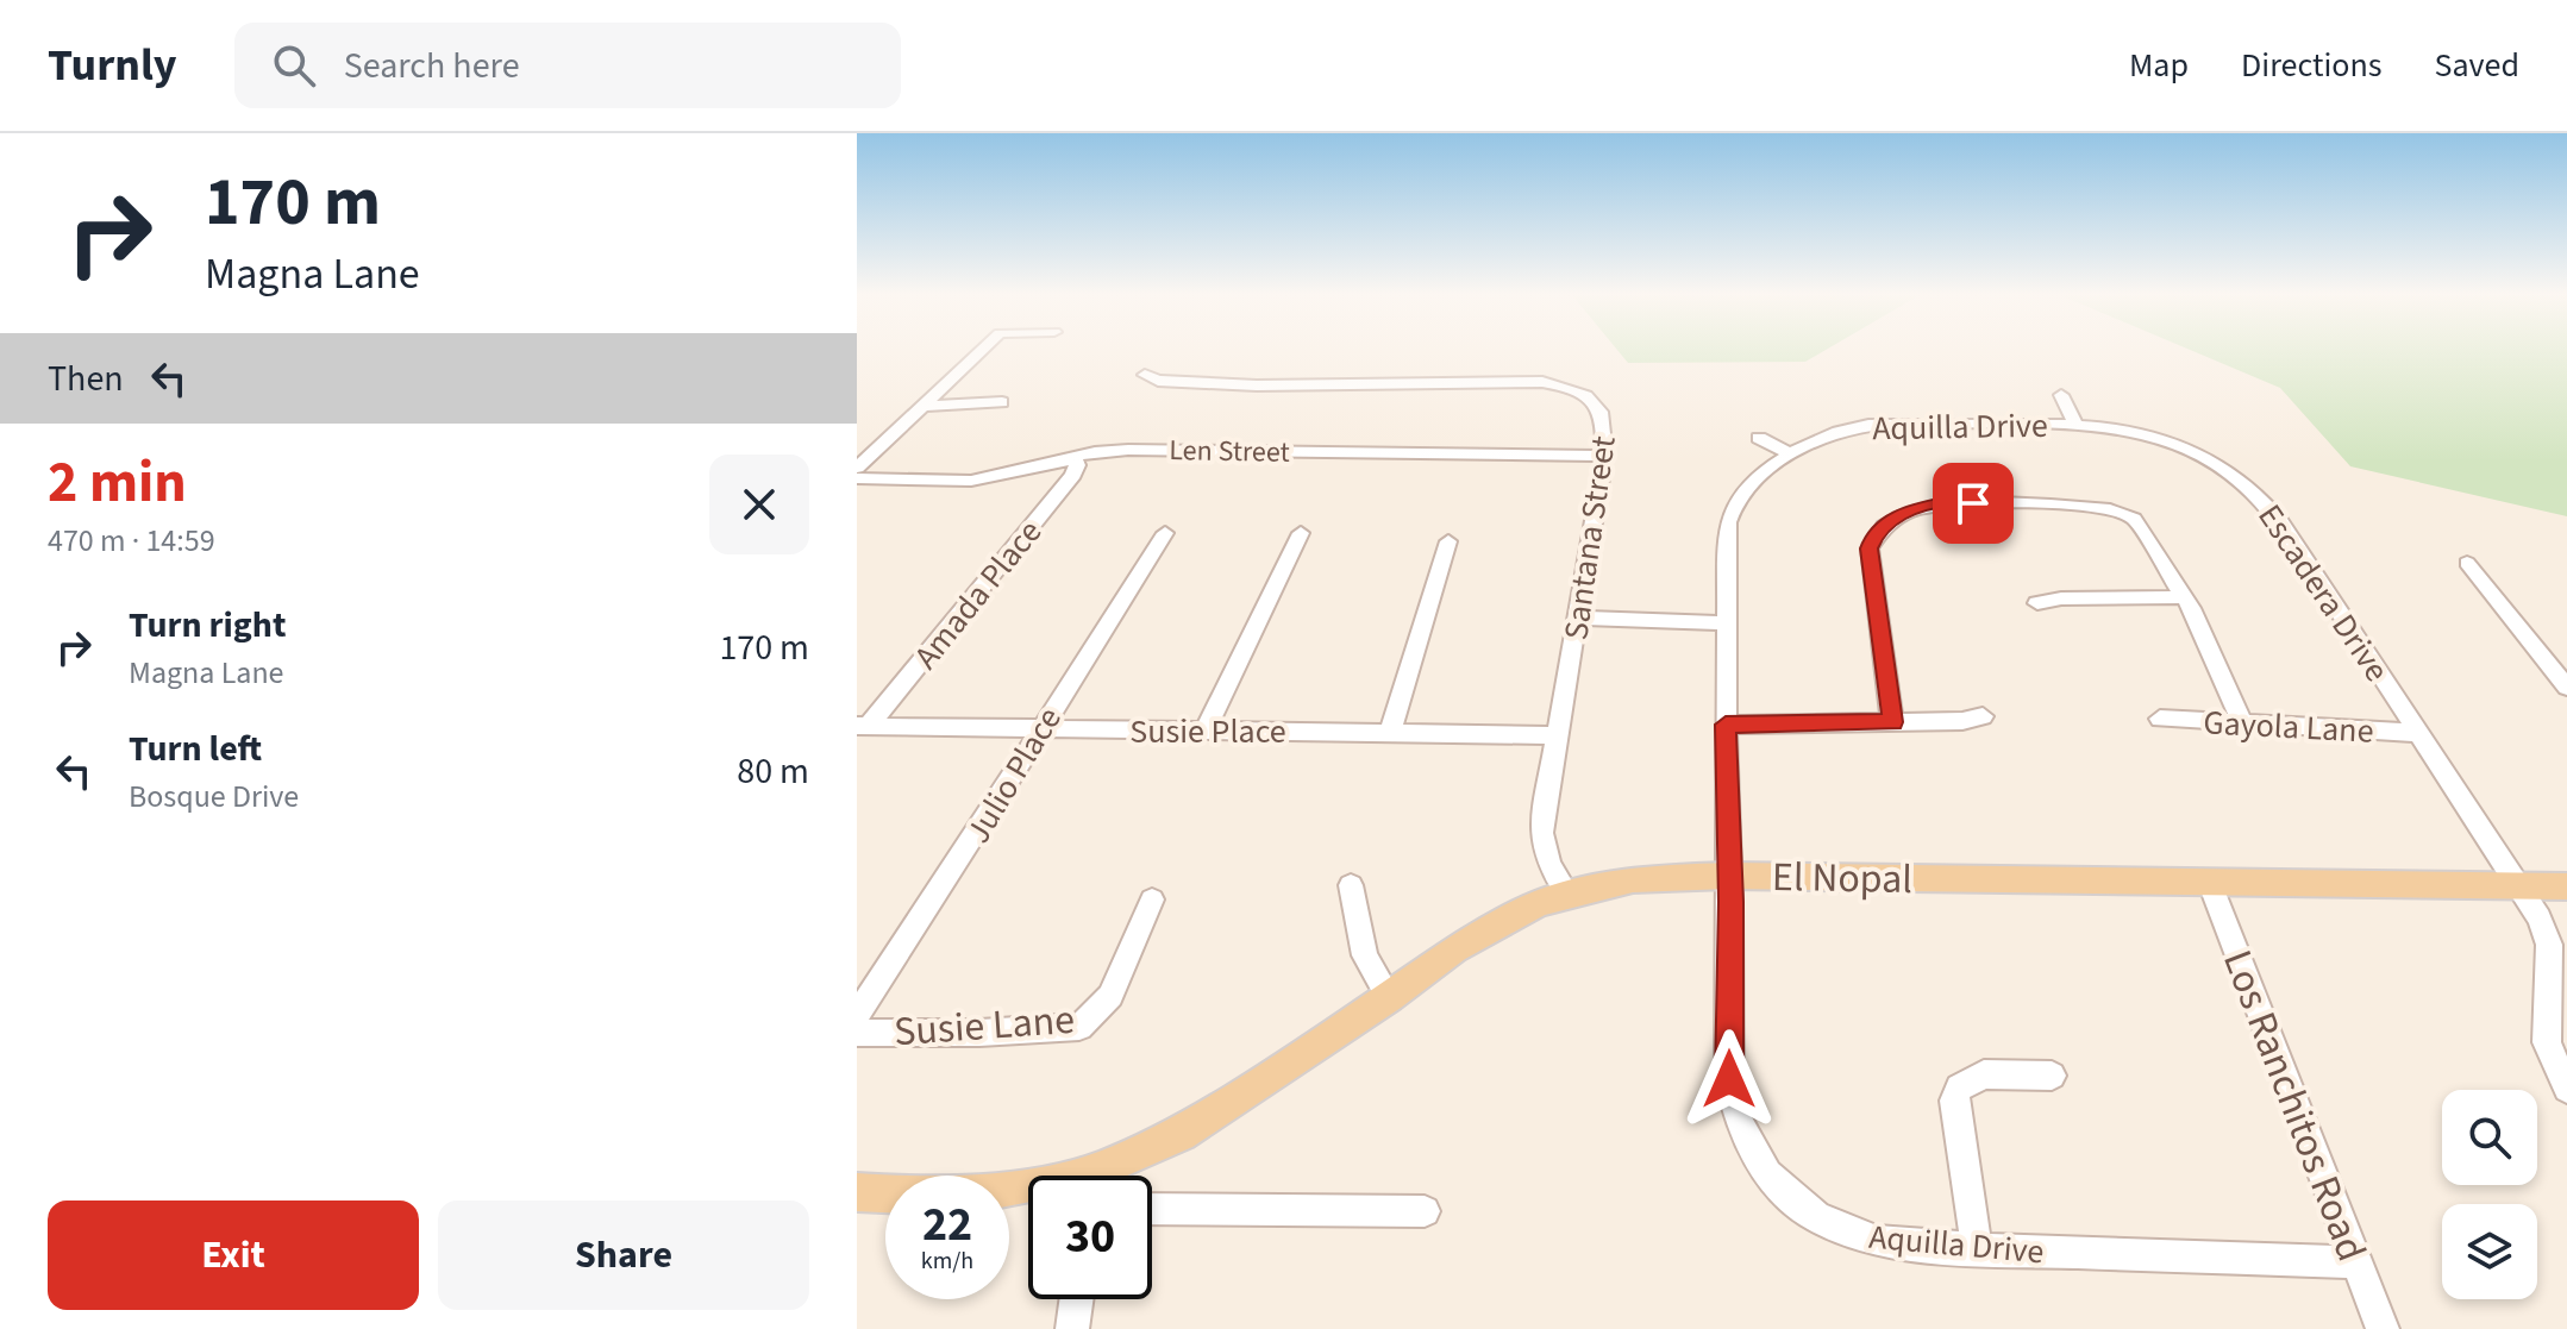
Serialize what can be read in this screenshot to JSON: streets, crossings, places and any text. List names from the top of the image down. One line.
{"streets":{"main road":["El Nopal"],"street":["Aquilla Drive","Len Street","Santana Street","Escadera Drive","Amada Place","Gayola Lane","Susie Place","Julio Place","Susie Lane","Los Ranchitos Road"]},"crossings":[["Aquilla Drive","Escadera Drive"],["Aquilla Drive","El Nopal"],["Aquilla Drive","Los Ranchitos Road"],["Len Street","Santana Street"],["Len Street","Amada Place"],["Santana Street","Susie Place"],["Santana Street","El Nopal"],["Escadera Drive","Gayola Lane"],["Escadera Drive","El Nopal"],["Amada Place","Susie Place"],["Susie Place","Julio Place"],["El Nopal","Los Ranchitos Road"]],"page":{"header":"Turnly","search":"Search here","nav":["Map","Directions","Saved"],"turn":["170 m","Magna Lane"],"then":"Then","heading":["2 min","470 m · 14:59"],"list":[{"name":"Turn right","note":"Magna Lane","value":"170 m"},{"name":"Turn left","note":"Bosque Drive","value":"80 m"}],"speed":"22 km/h","limit":"30","buttons":["Exit","Share"]}}
